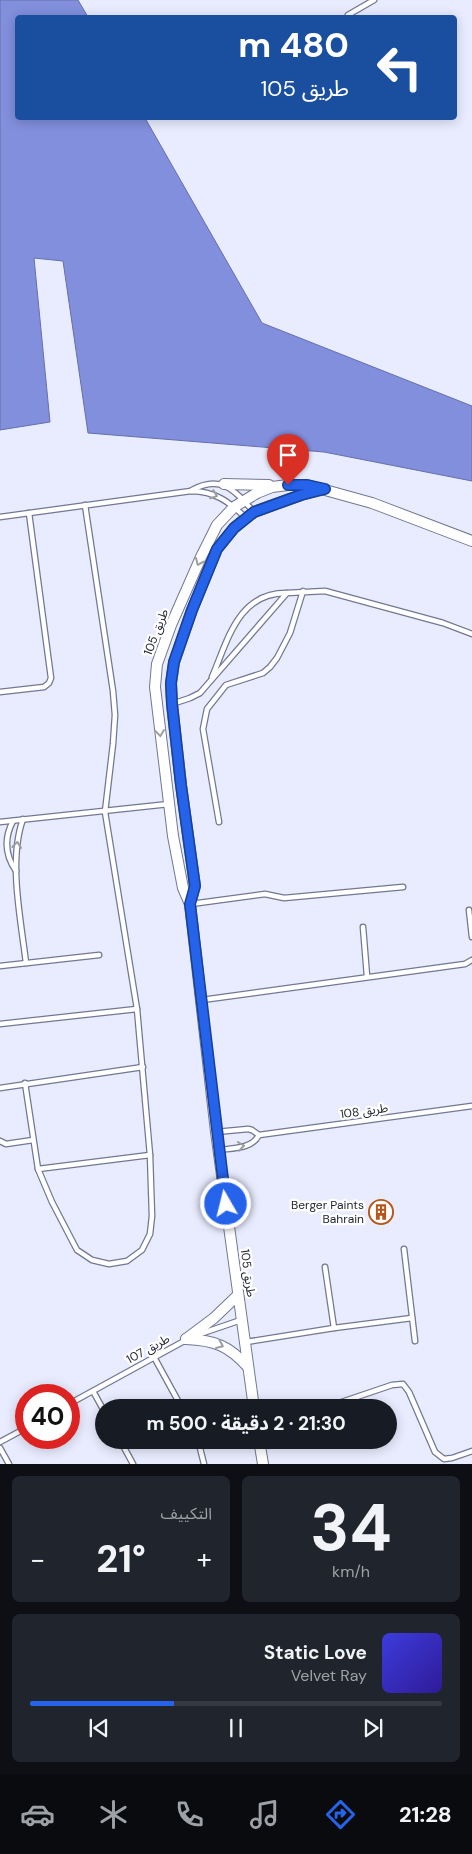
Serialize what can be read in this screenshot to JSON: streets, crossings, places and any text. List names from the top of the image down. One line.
{"streets":{"street":["طريق 105"],"lane":["طريق 108","طريق 107"]},"crossings":[["طريق 105","طريق 108"],["طريق 105","طريق 107"]],"places":{"building":["Berger Paints Bahrain"]},"page":{"turn":["480 m","طريق 105"],"limit":"40","trip":"21:30 · 2 دقيقة · 500 m","tile":[["34","km/h"],"التكييف"],"heat":["−","21°","+"],"song":["Static Love","Velvet Ray"],"tabs":"21:28"}}
